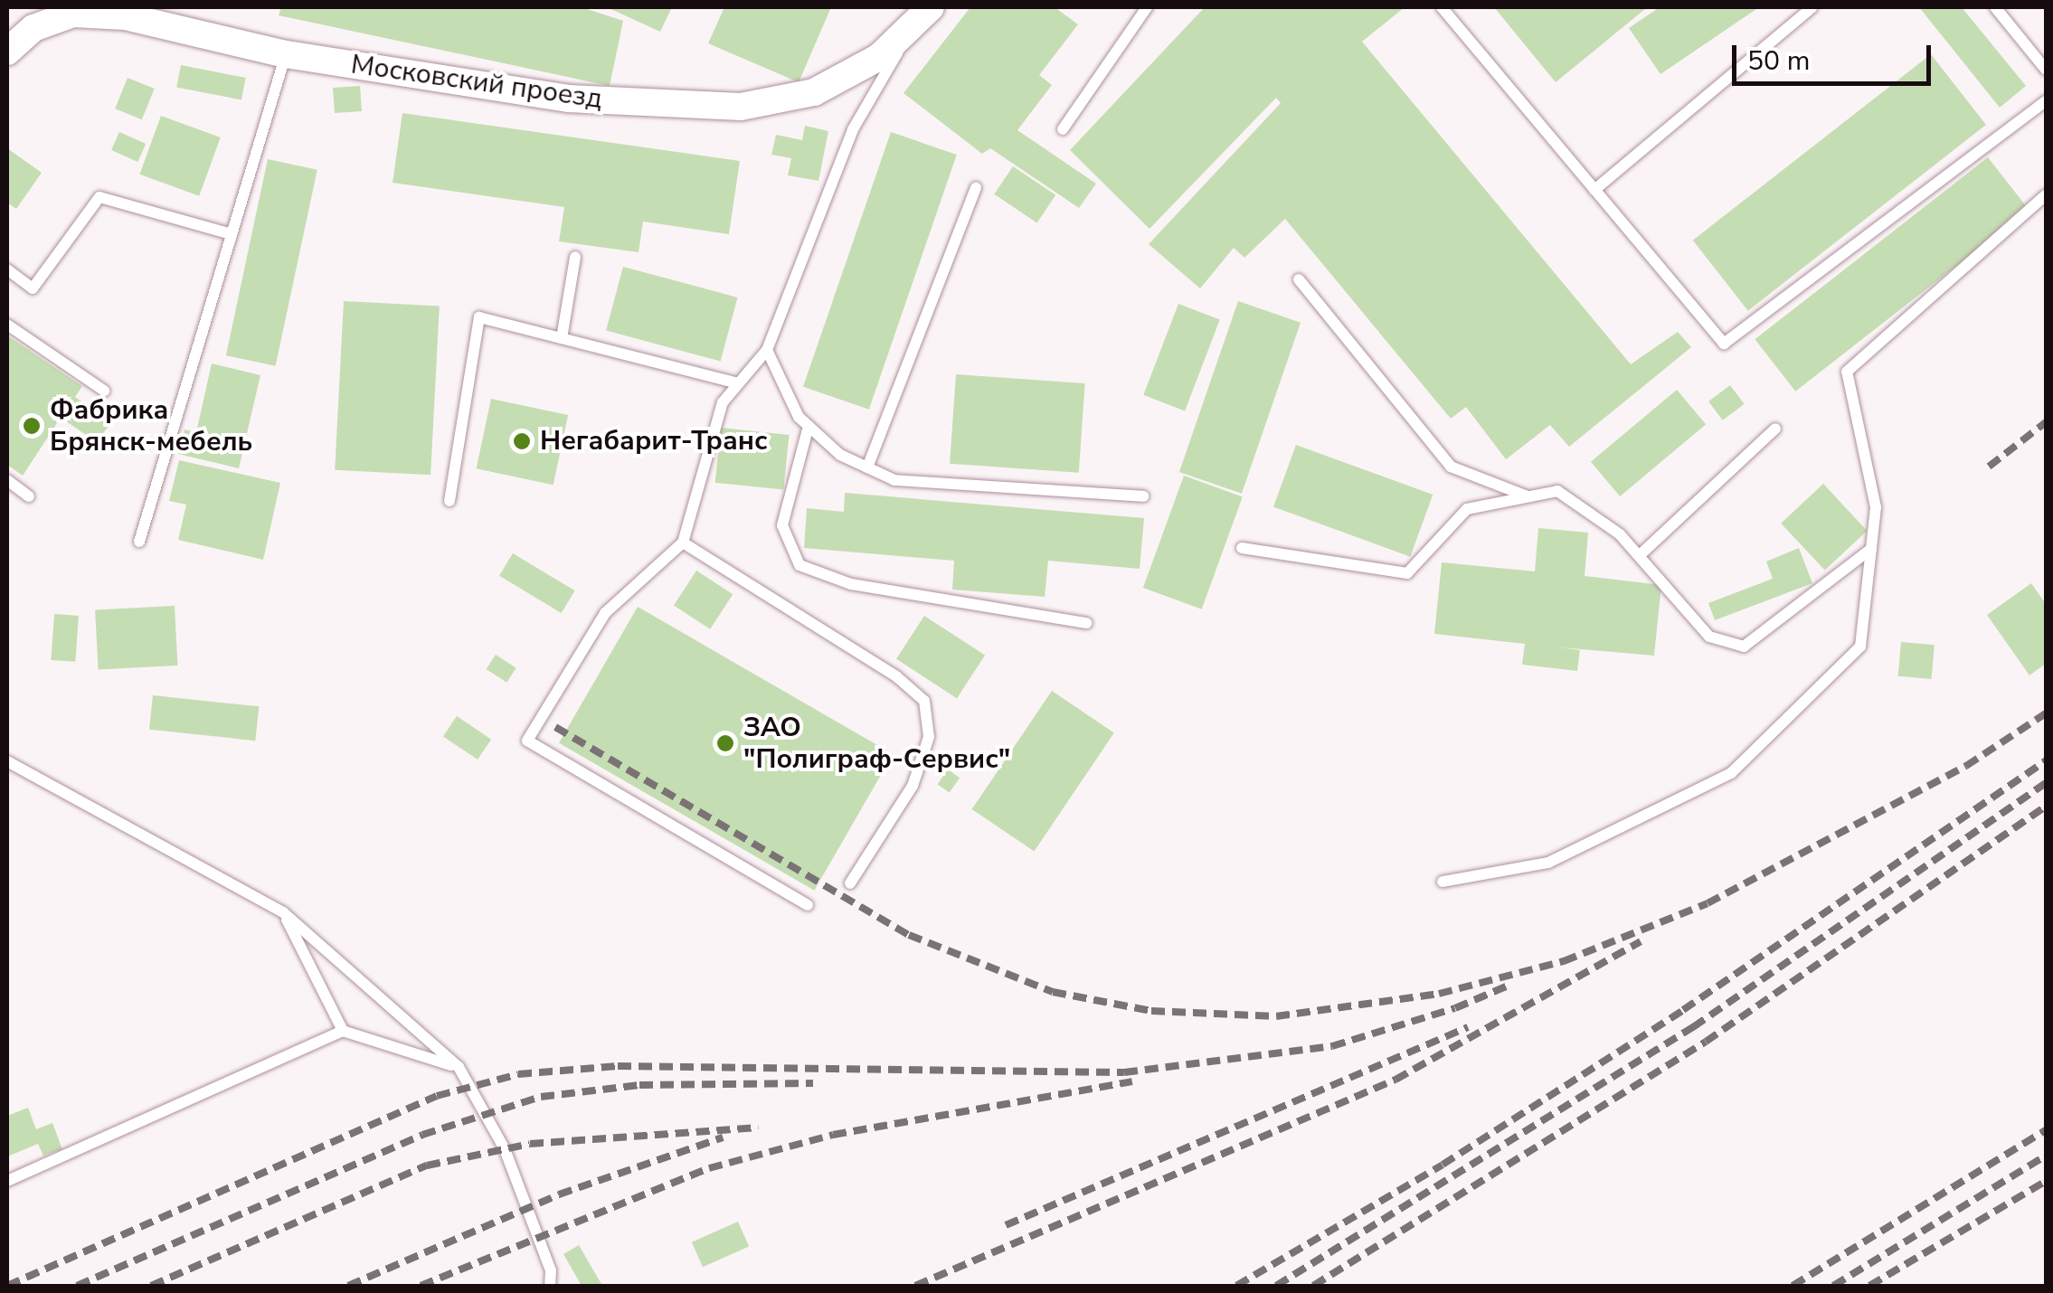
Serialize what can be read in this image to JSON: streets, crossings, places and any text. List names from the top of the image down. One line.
{"streets":{"street":["Московский проезд"]},"places":["Фабрика Брянск-мебель","Негабарит-Транс","ЗАО \"Полиграф-Сервис\""],"scale_bar":"50 m"}
